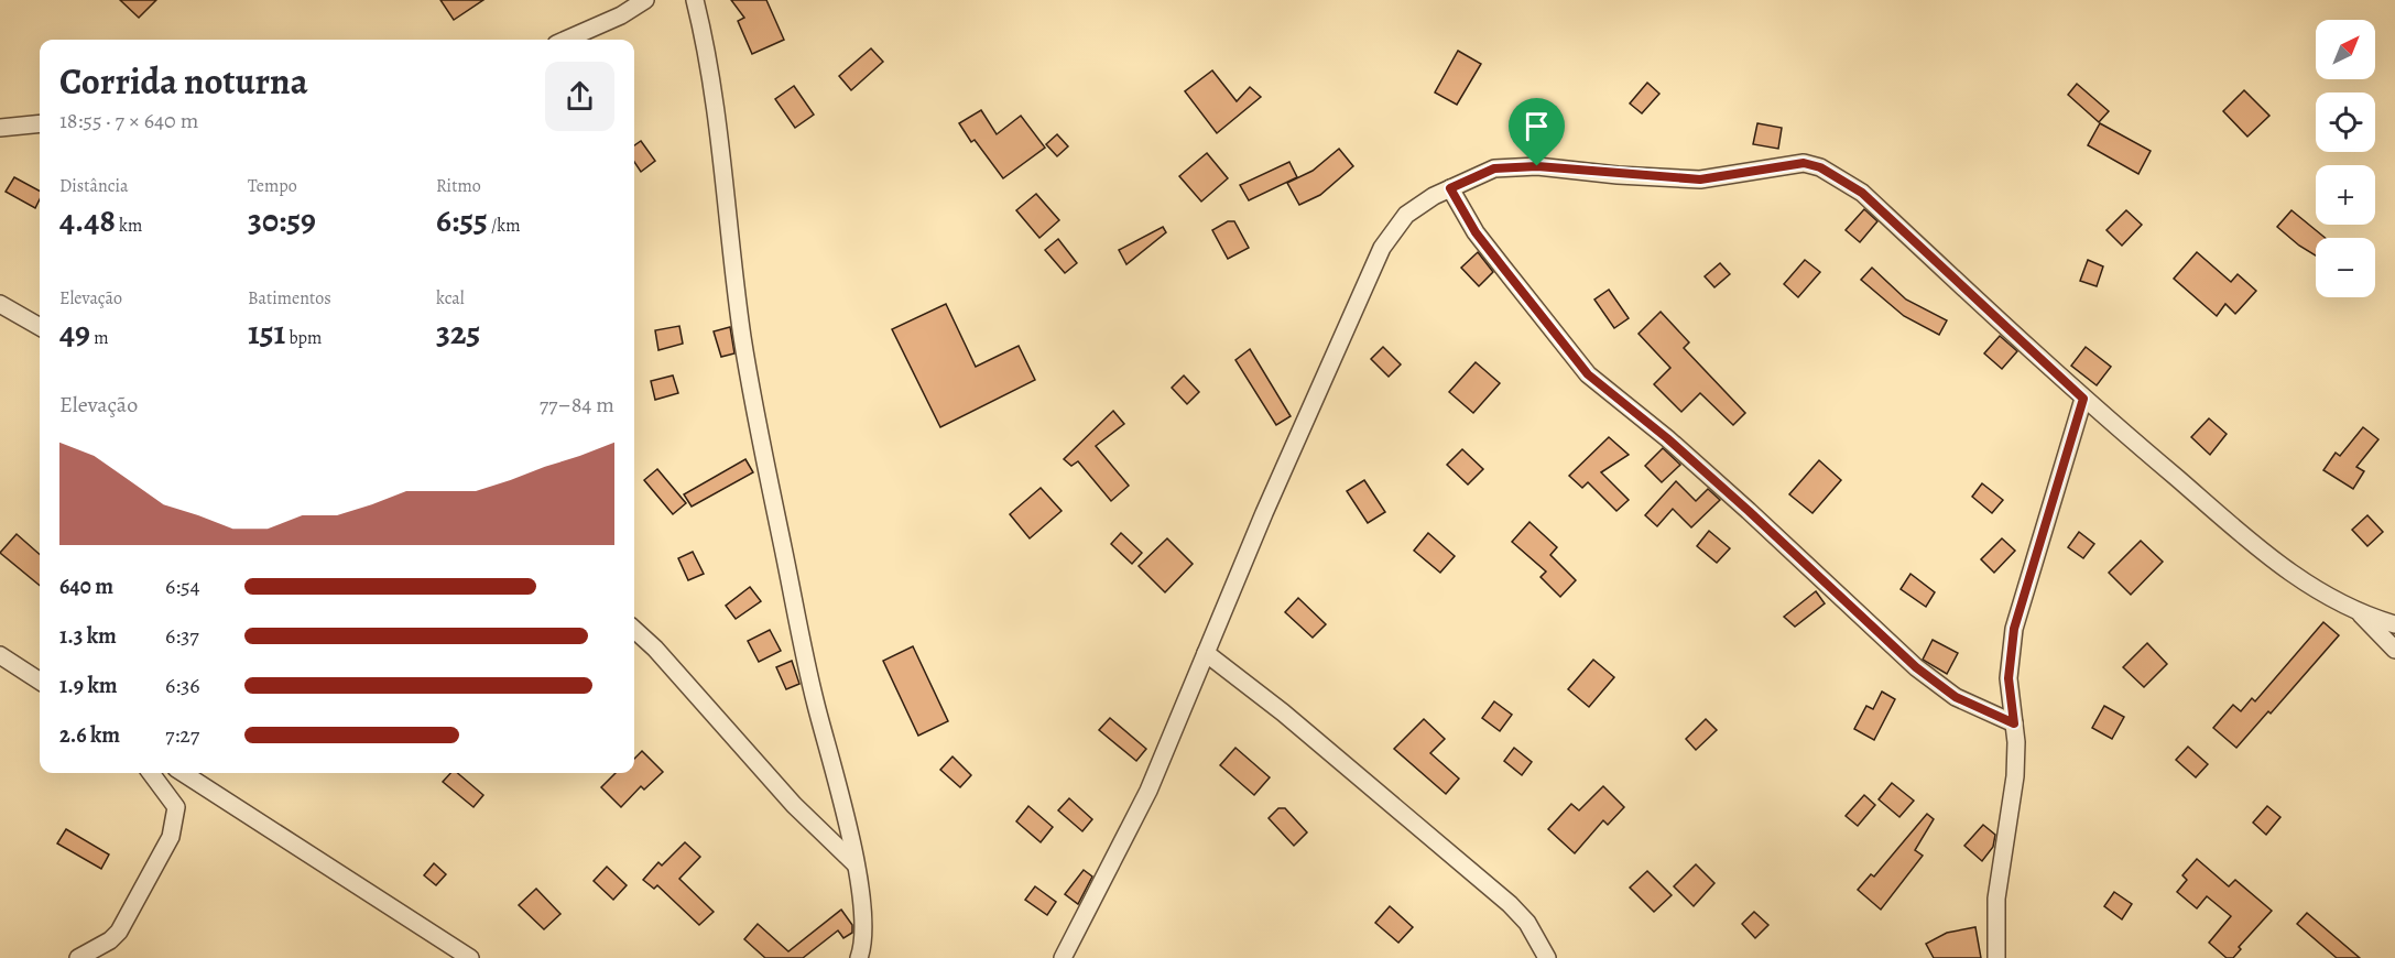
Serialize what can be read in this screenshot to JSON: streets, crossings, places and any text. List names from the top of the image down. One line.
{"north":"top right","page":{"map_buttons":["+","−"],"heading":["Corrida noturna","18:55 · 7 × 640 m"],"stats":[["Distância","4.48 km"],["Tempo","30:59"],["Ritmo","6:55 /km"],["Elevação","49 m"],["Batimentos","151 bpm"],["kcal","325"]],"chart":["Elevação","77–84 m"],"list":[{"name":"640 m","note":"6:54"},{"name":"1.3 km","note":"6:37"},{"name":"1.9 km","note":"6:36"},{"name":"2.6 km","note":"7:27"}]}}
